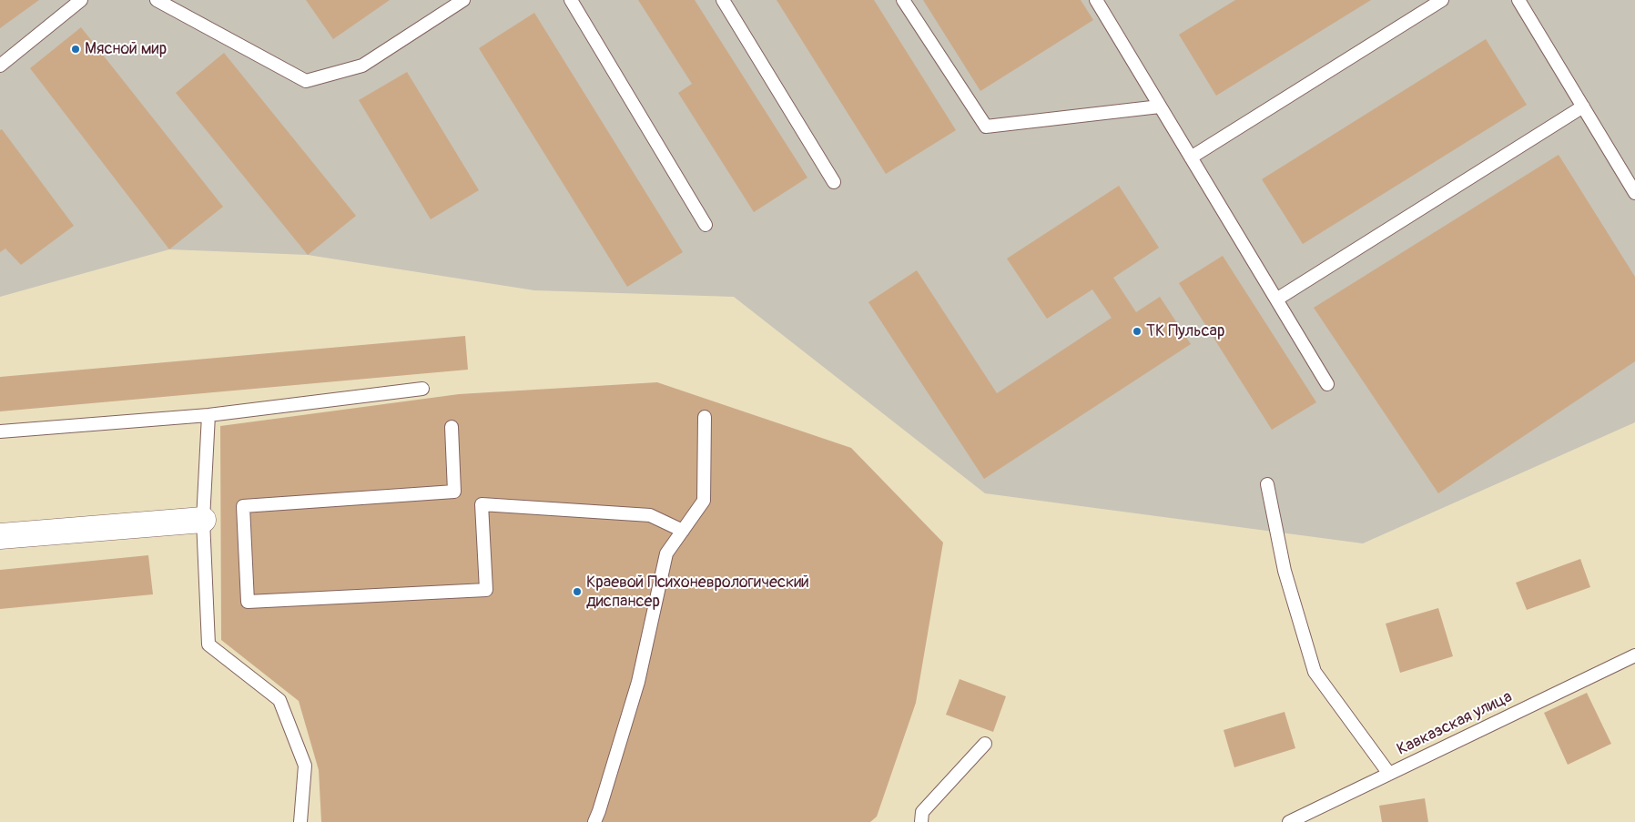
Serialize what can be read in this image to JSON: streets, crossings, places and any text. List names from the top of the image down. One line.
{"streets":{"lane":["Кавказская улица"]},"places":["Мясной мир","ТК Пульсар","Краевой Психоневрологический диспансер"]}
